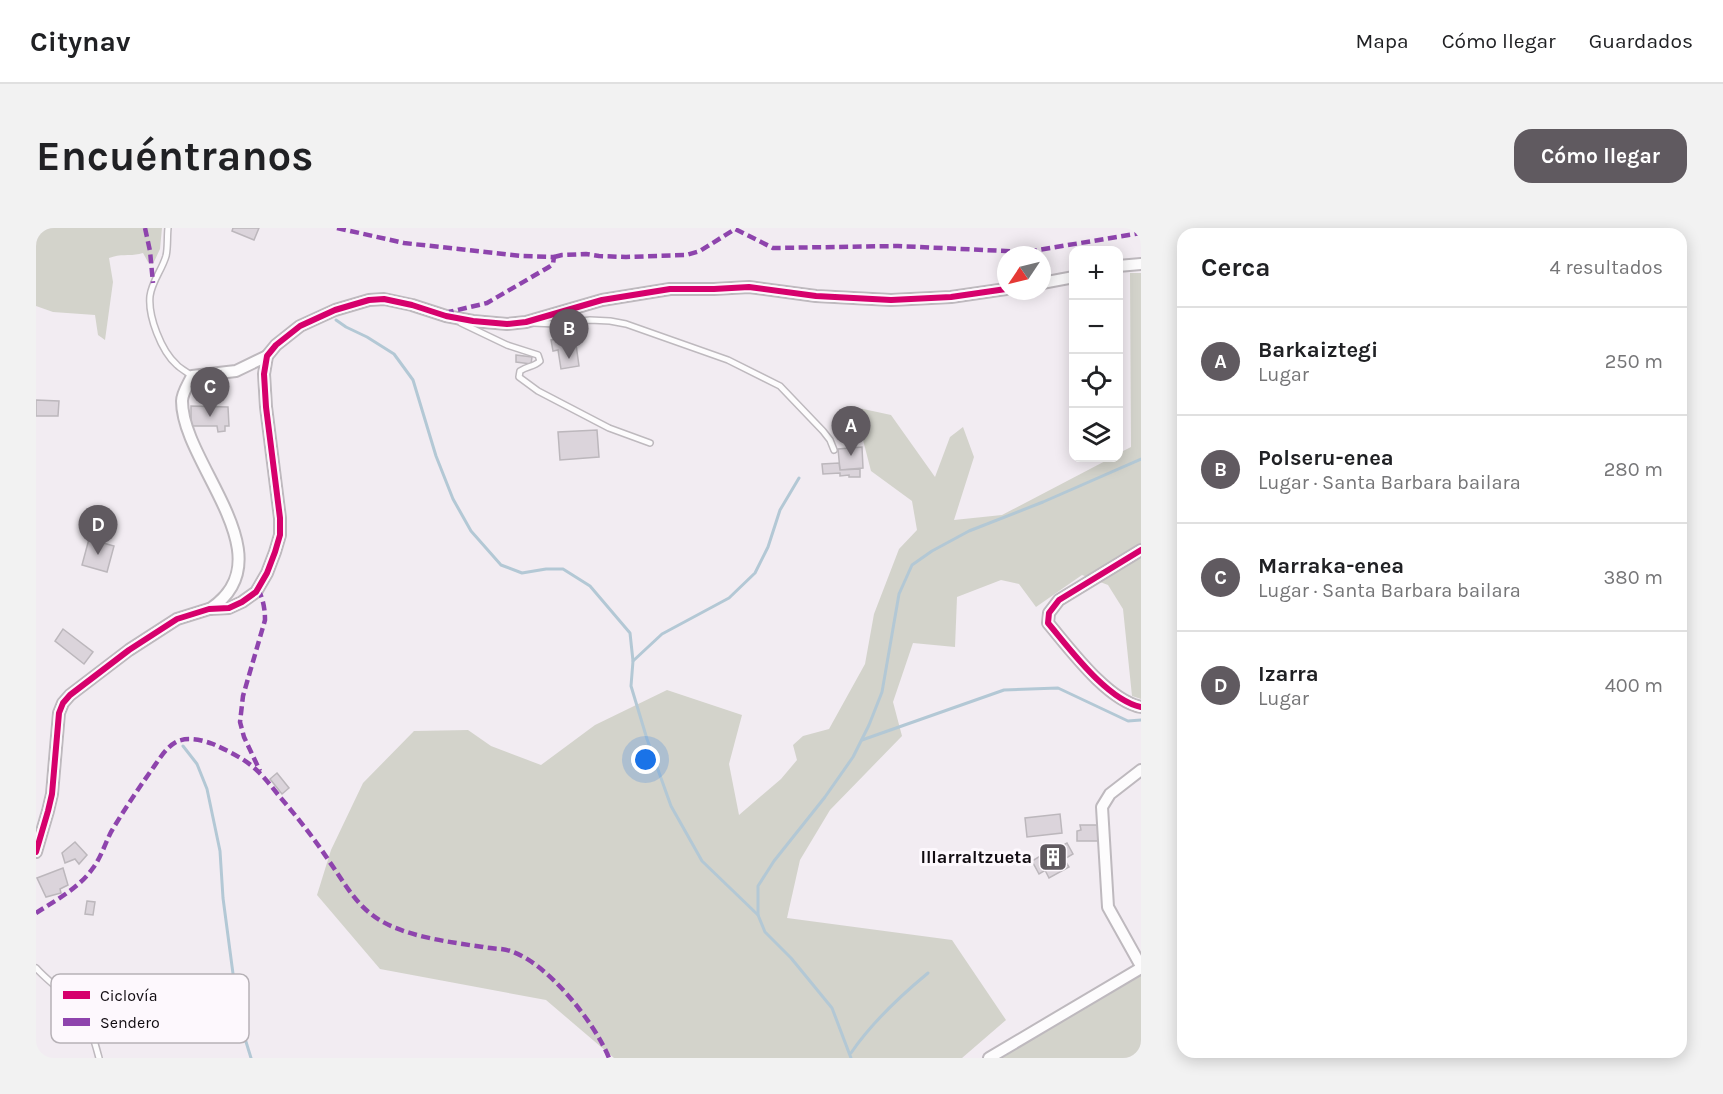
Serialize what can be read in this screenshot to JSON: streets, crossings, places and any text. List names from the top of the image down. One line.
{"places":{"building":["Illarraltzueta"]},"legend":["Ciclovía","Sendero"],"north":"bottom left","page":{"header":"Citynav","nav":["Mapa","Cómo llegar","Guardados"],"buttons":"Cómo llegar","title":"Encuéntranos","heading":["Cerca","4 resultados"],"map_buttons":["+","−"],"list":[{"mark":"A","name":"Barkaiztegi","note":"Lugar","value":"250 m"},{"mark":"B","name":"Polseru-enea","note":"Lugar · Santa Barbara bailara","value":"280 m"},{"mark":"C","name":"Marraka-enea","note":"Lugar · Santa Barbara bailara","value":"380 m"},{"mark":"D","name":"Izarra","note":"Lugar","value":"400 m"}],"pins":["B","C","A","D"]}}
